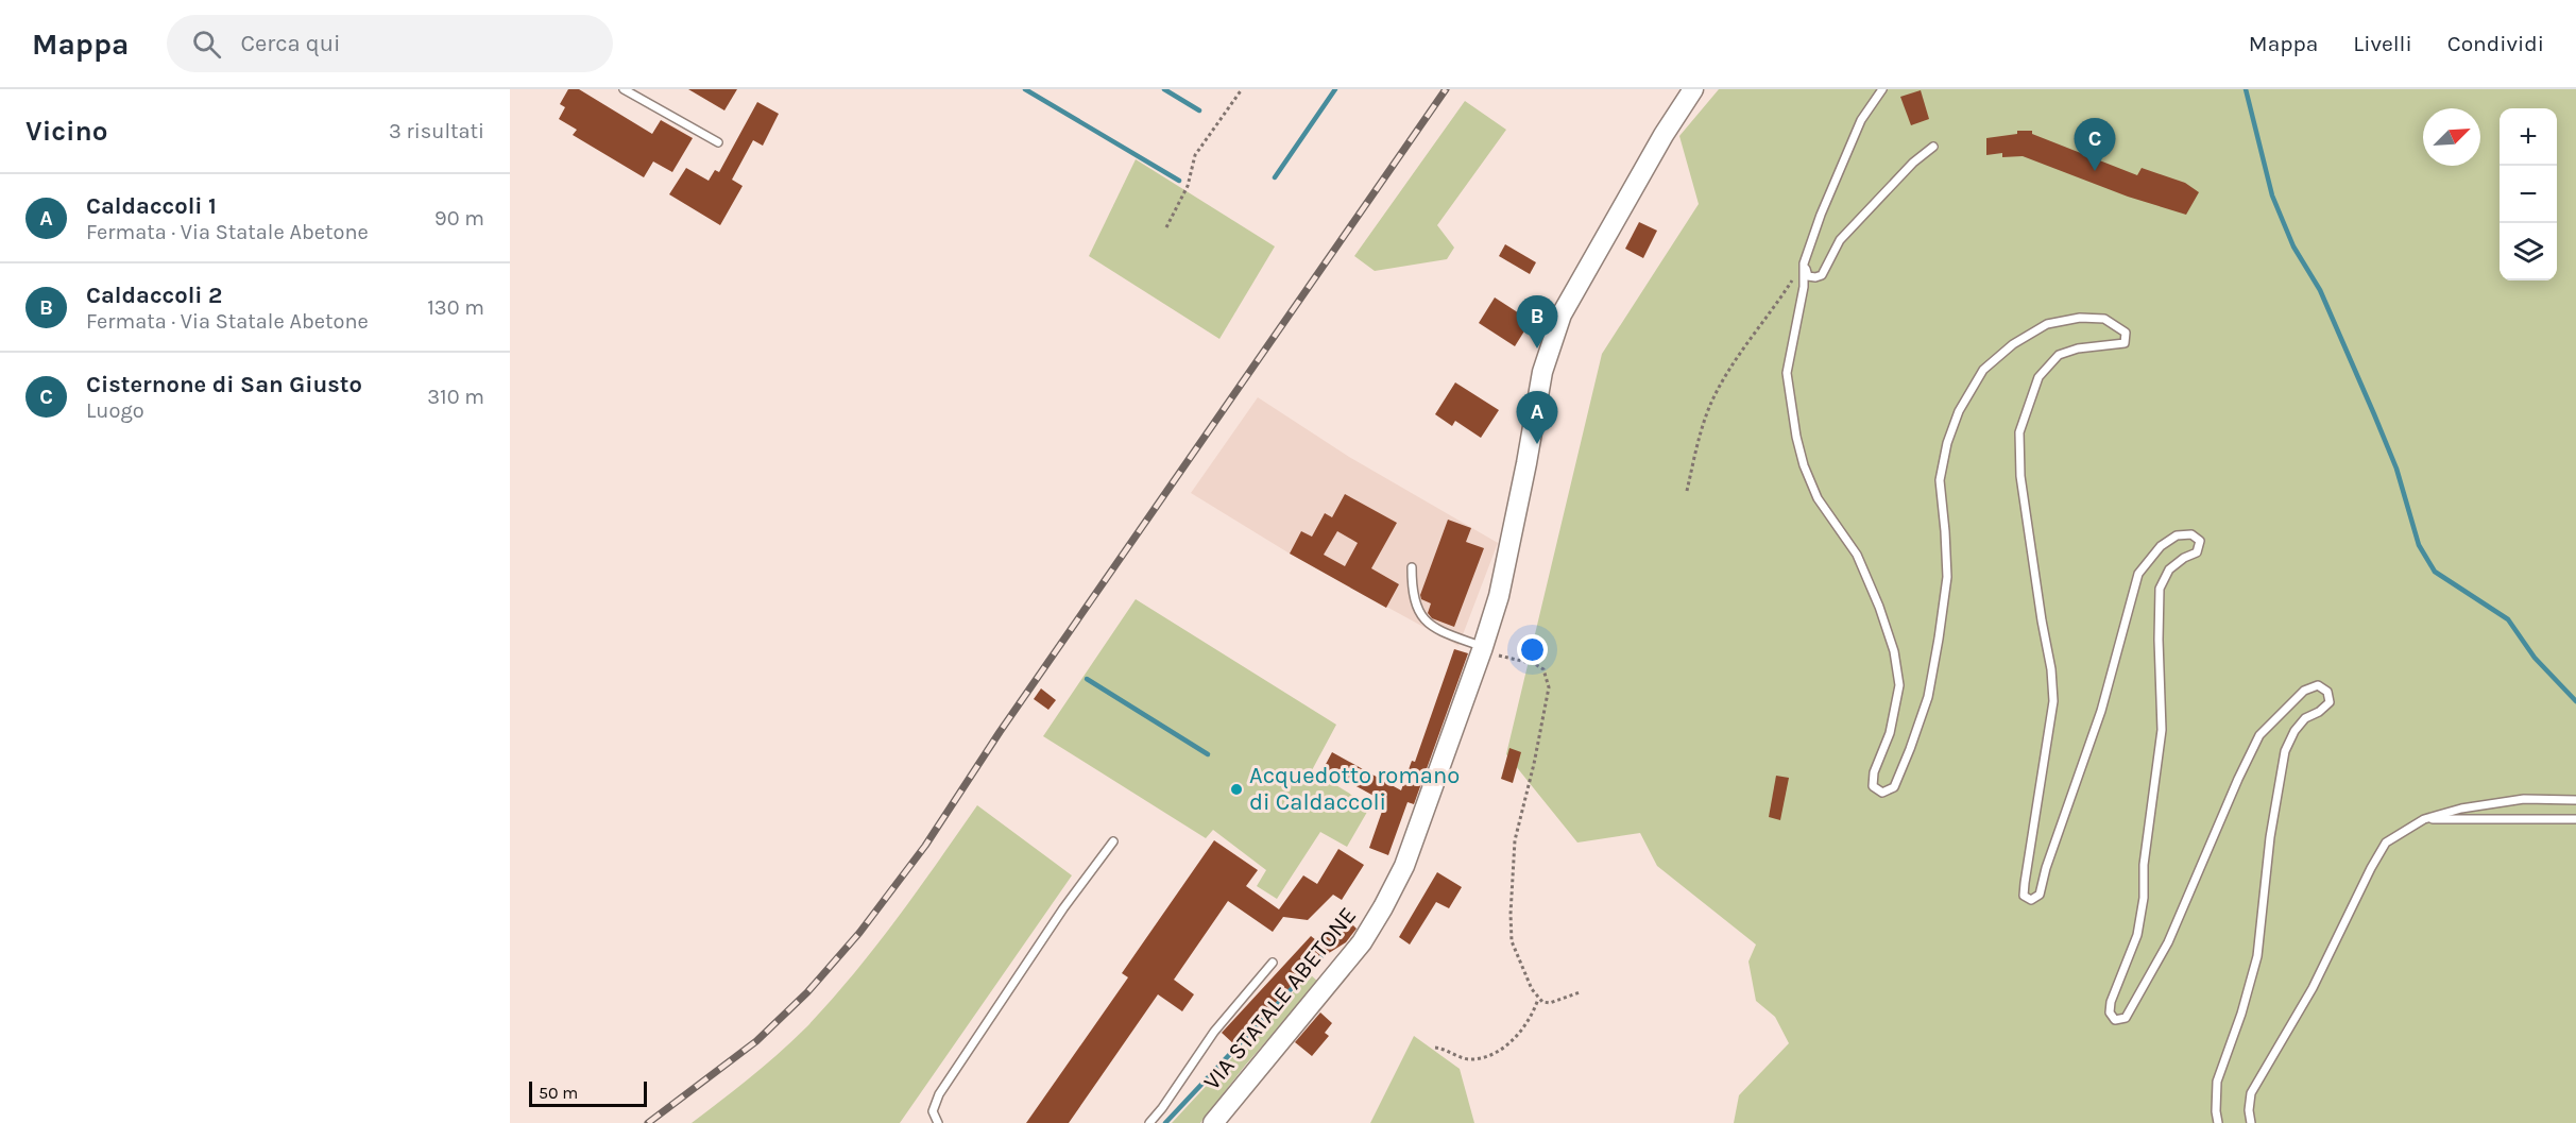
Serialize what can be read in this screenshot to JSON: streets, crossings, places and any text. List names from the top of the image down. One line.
{"streets":{"main road":["VIA STATALE ABETONE"]},"places":["Acquedotto romano di Caldaccoli"],"scale_bar":"50 m","north":"top right","page":{"header":"Mappa","search":"Cerca qui","nav":["Mappa","Livelli","Condividi"],"heading":["Vicino","3 risultati"],"map_buttons":["+","−"],"pins":["C","B","A"],"list":[{"mark":"A","name":"Caldaccoli 1","note":"Fermata · Via Statale Abetone","value":"90 m"},{"mark":"B","name":"Caldaccoli 2","note":"Fermata · Via Statale Abetone","value":"130 m"},{"mark":"C","name":"Cisternone di San Giusto","note":"Luogo","value":"310 m"}],"scale":"50 m"}}
